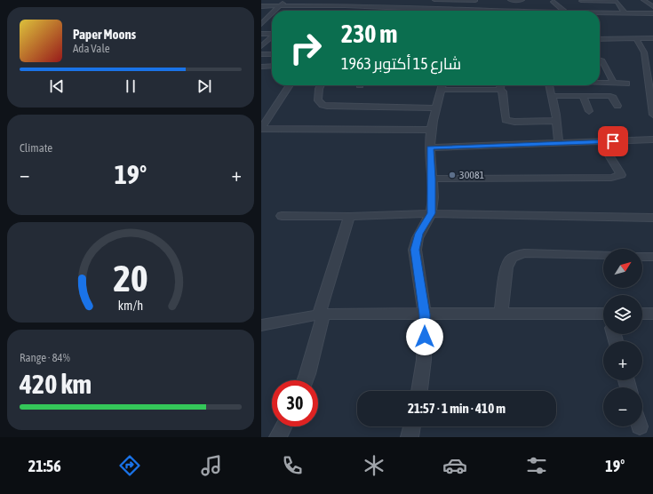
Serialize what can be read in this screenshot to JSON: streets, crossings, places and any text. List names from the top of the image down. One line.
{"places":["30081"],"north":"top right","page":{"turn":["230 m","شارع 15 أكتوبر 1963"],"song":["Paper Moons","Ada Vale"],"tile":["Climate",["Range · 84%","420 km"]],"heat":["−","19°","+"],"map_buttons":["+","−"],"limit":"30","trip":"21:57 · 1 min · 410 m","tabs":["21:56","19°"],"gauge":["20","km/h"]}}
